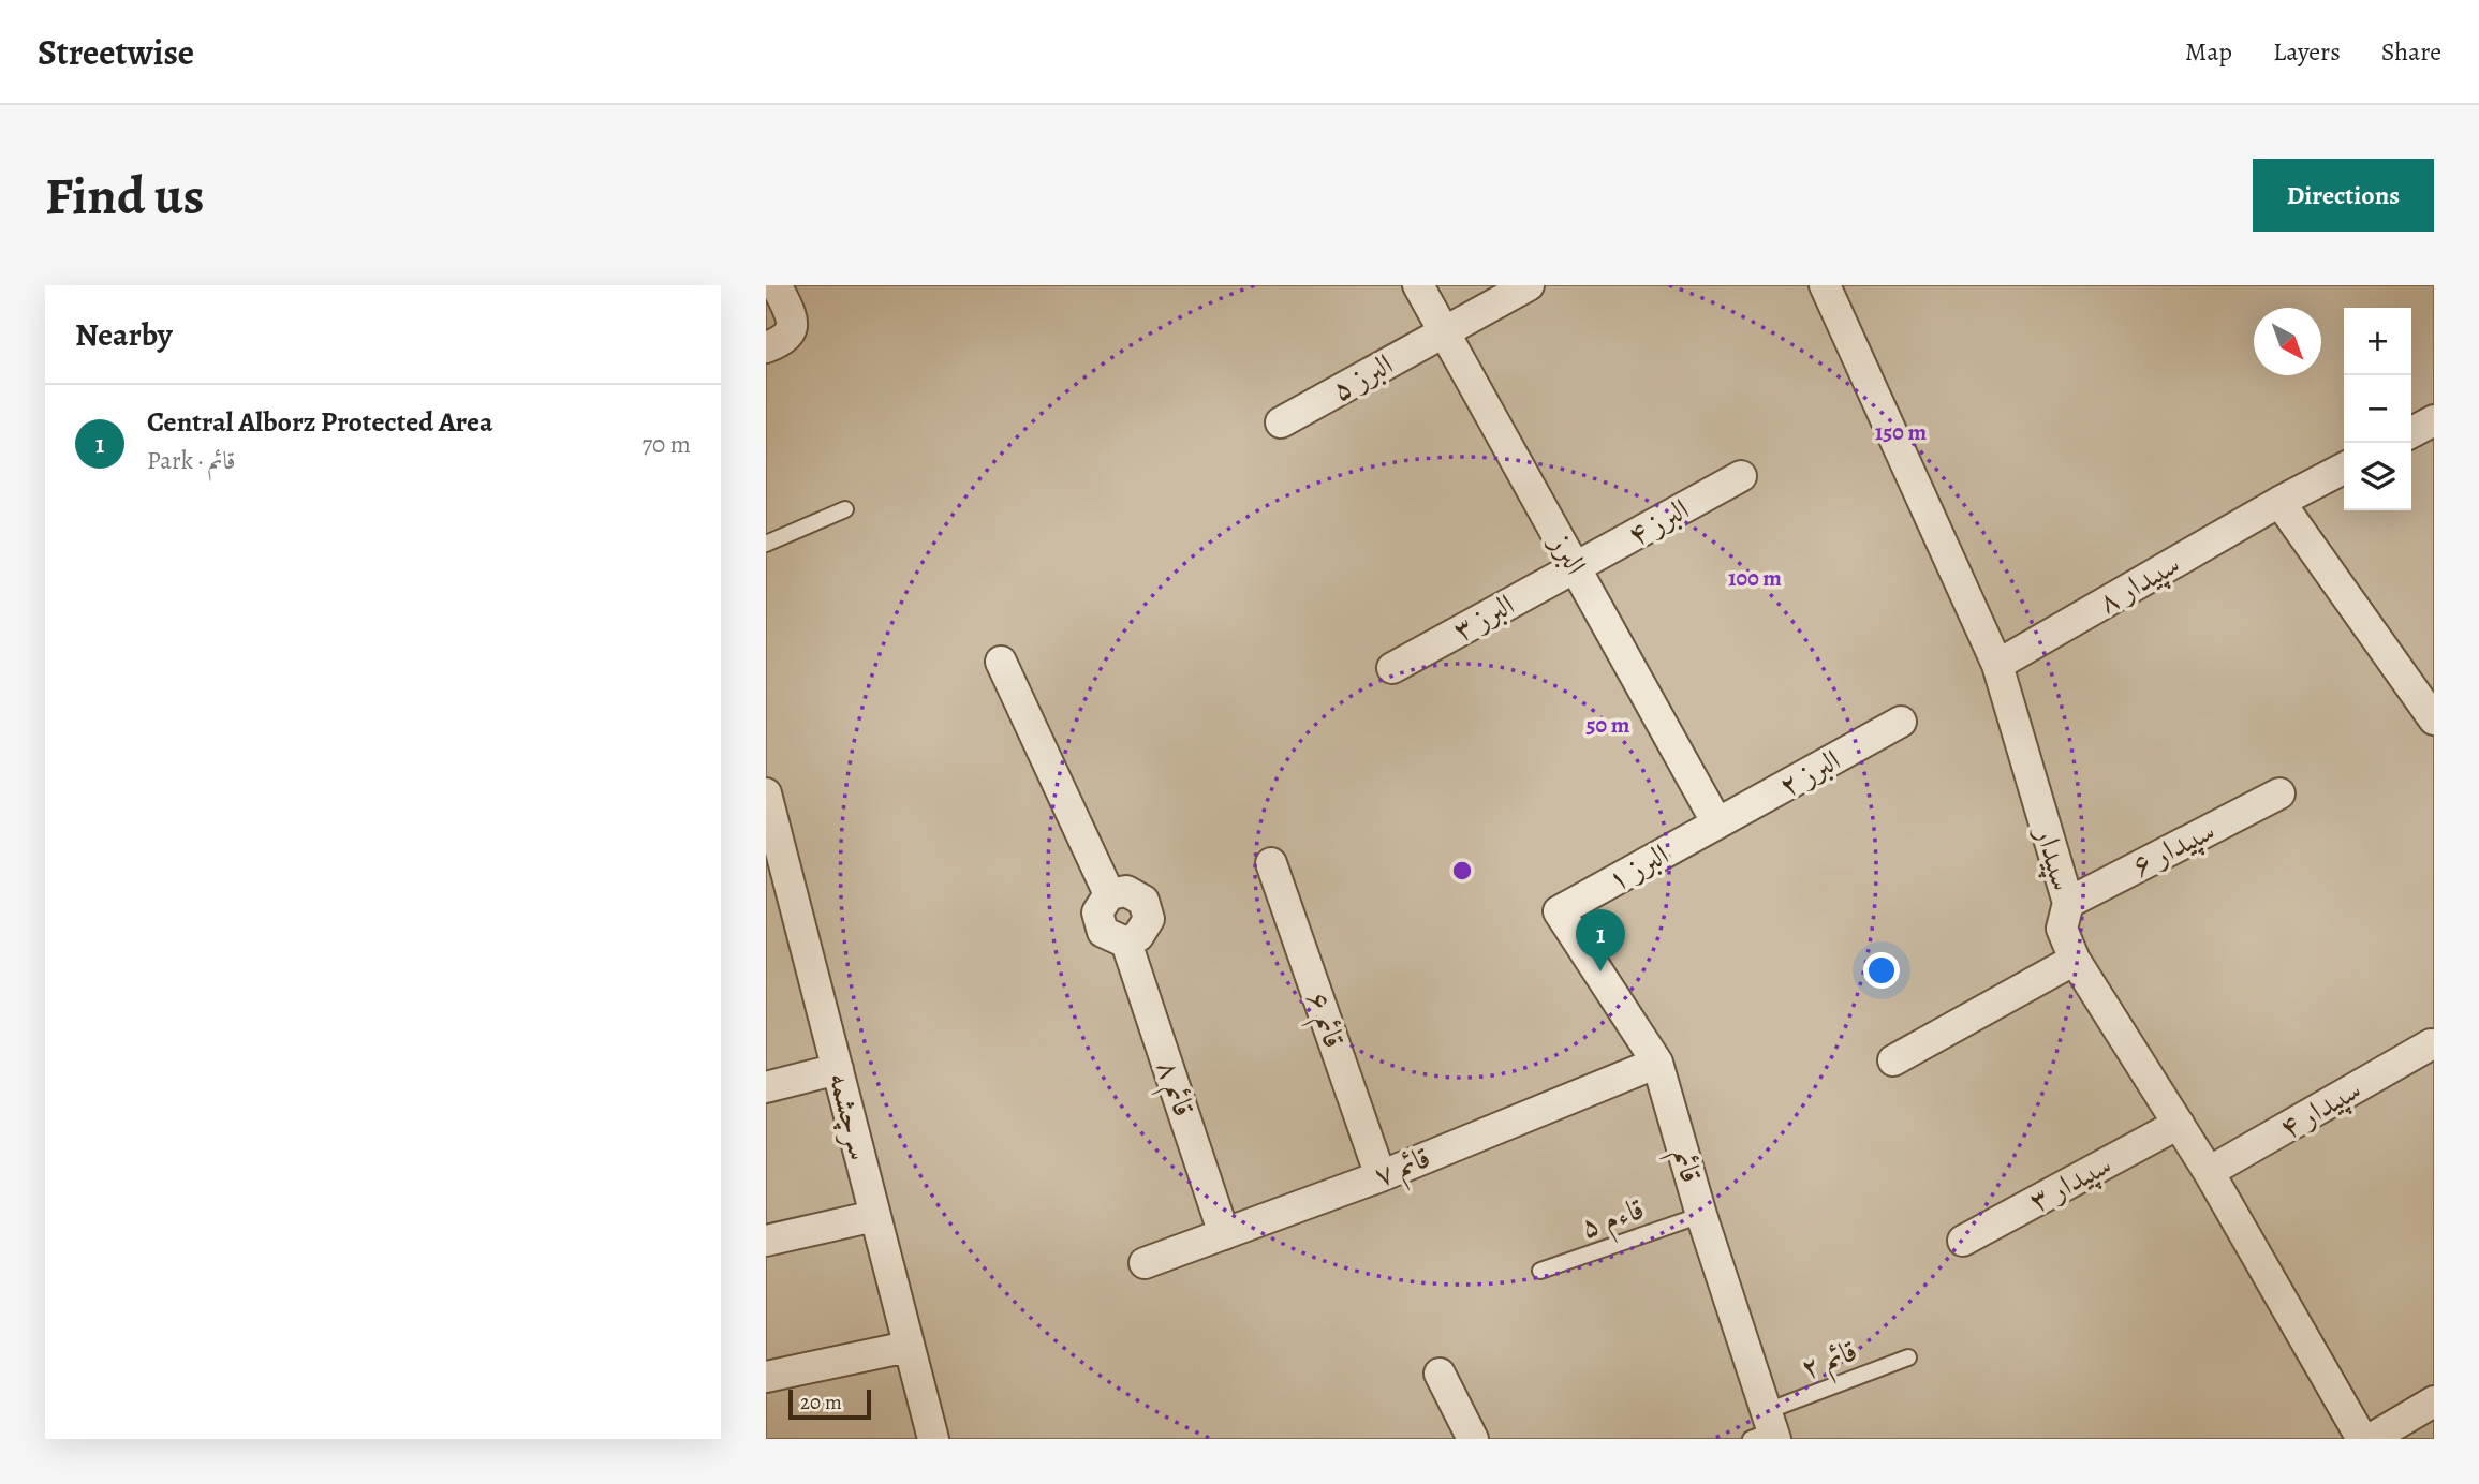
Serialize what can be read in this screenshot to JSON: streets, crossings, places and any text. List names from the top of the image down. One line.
{"streets":{"street":["البرز ۵","البرز ۴","البرز","سپیدار ۸","البرز ۳","البرز ۲","سپیدار ۶","سپیدار","البرز ۱","قائم ۶","قائم ۸","سپیدار ۴","سرچشمه","قائم","قائم ۷","سپیدار ۳"],"lane":["قاءم ۵","قائم ۲"]},"crossings":[["البرز ۵","البرز"],["البرز ۴","البرز"],["البرز ۴","البرز ۳"],["البرز","البرز ۳"],["البرز","البرز ۲"],["البرز","البرز ۱"],["سپیدار ۸","سپیدار"],["البرز ۲","البرز ۱"],["سپیدار ۶","سپیدار"],["سپیدار","سپیدار ۴"],["سپیدار","سپیدار ۳"],["البرز ۱","قائم"],["قائم ۶","قائم ۷"],["قائم ۸","قائم ۷"],["قائم","قائم ۷"],["قائم","قاءم ۵"],["قائم","قائم ۲"]],"scale_bar":"20 m","north":"bottom right","page":{"header":"Streetwise","nav":["Map","Layers","Share"],"buttons":"Directions","title":"Find us","heading":"Nearby","map_buttons":["+","−"],"list":[{"mark":"1","name":"Central Alborz Protected Area","note":"Park · قائم","value":"70 m"}],"pins":"1","scale":"20 m"},"rings":["150 m","100 m","50 m"]}
